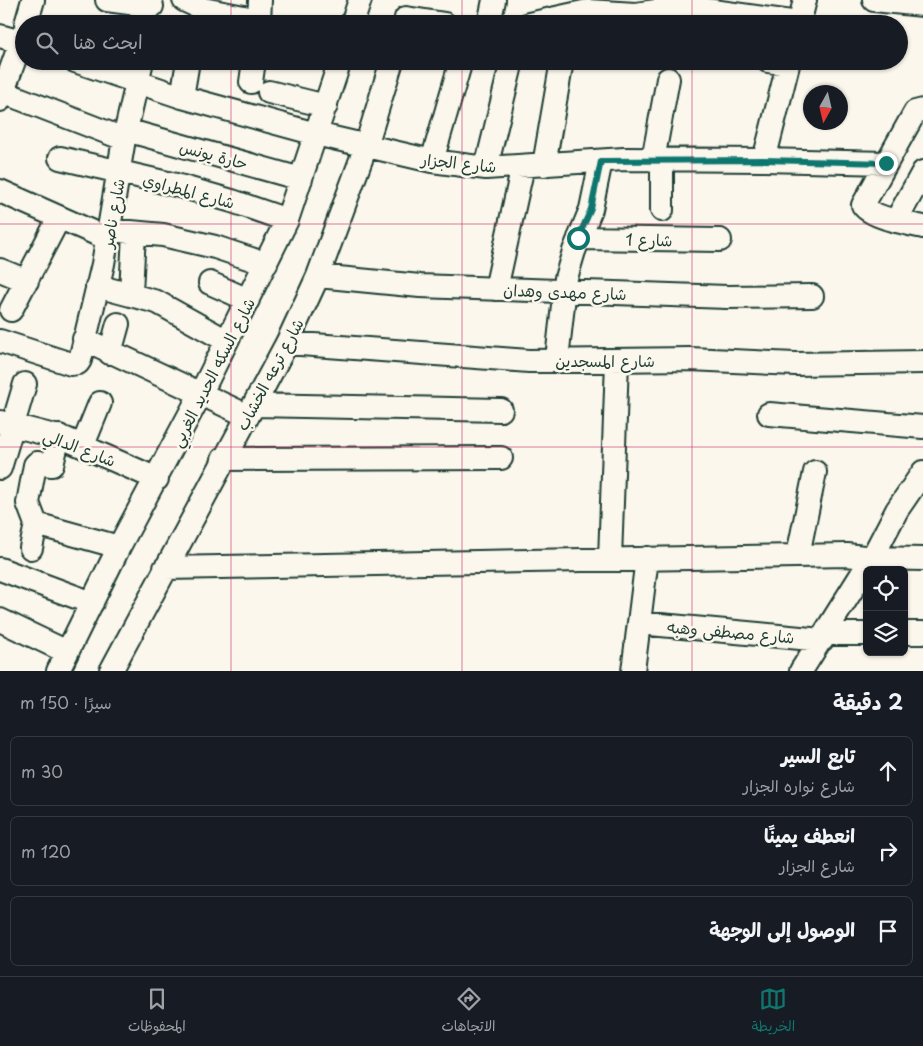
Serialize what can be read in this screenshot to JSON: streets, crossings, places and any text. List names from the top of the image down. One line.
{"streets":{"street":["حارة يونس","شارع الجزار","شارع المطراوي","شارع ناصر","شارع 1","شارع مهدى وهدان","شارع المسجدين","شارع السكه الحديد الغربي","شارع ترعه الخشاب","شارع الدالي","شارع مصطفى وهبه"]},"crossings":[["حارة يونس","شارع ناصر"],["حارة يونس","شارع السكه الحديد الغربي"],["شارع الجزار","شارع ناصر"],["شارع الجزار","شارع السكه الحديد الغربي"],["شارع الجزار","شارع ترعه الخشاب"],["شارع المطراوي","شارع ناصر"],["شارع المطراوي","شارع السكه الحديد الغربي"],["شارع مهدى وهدان","شارع ترعه الخشاب"],["شارع المسجدين","شارع ترعه الخشاب"],["شارع السكه الحديد الغربي","شارع الدالي"]],"north":"bottom","page":{"search":"ابحث هنا","heading":["2 دقيقة","سيرًا · 150 m"],"list":[["تابع السير","شارع نواره الجزار","30 m"],["انعطف يمينًا","شارع الجزار","120 m"],"الوصول إلى الوجهة"],"nav":["الخريطة","الاتجاهات","المحفوظات"]}}
